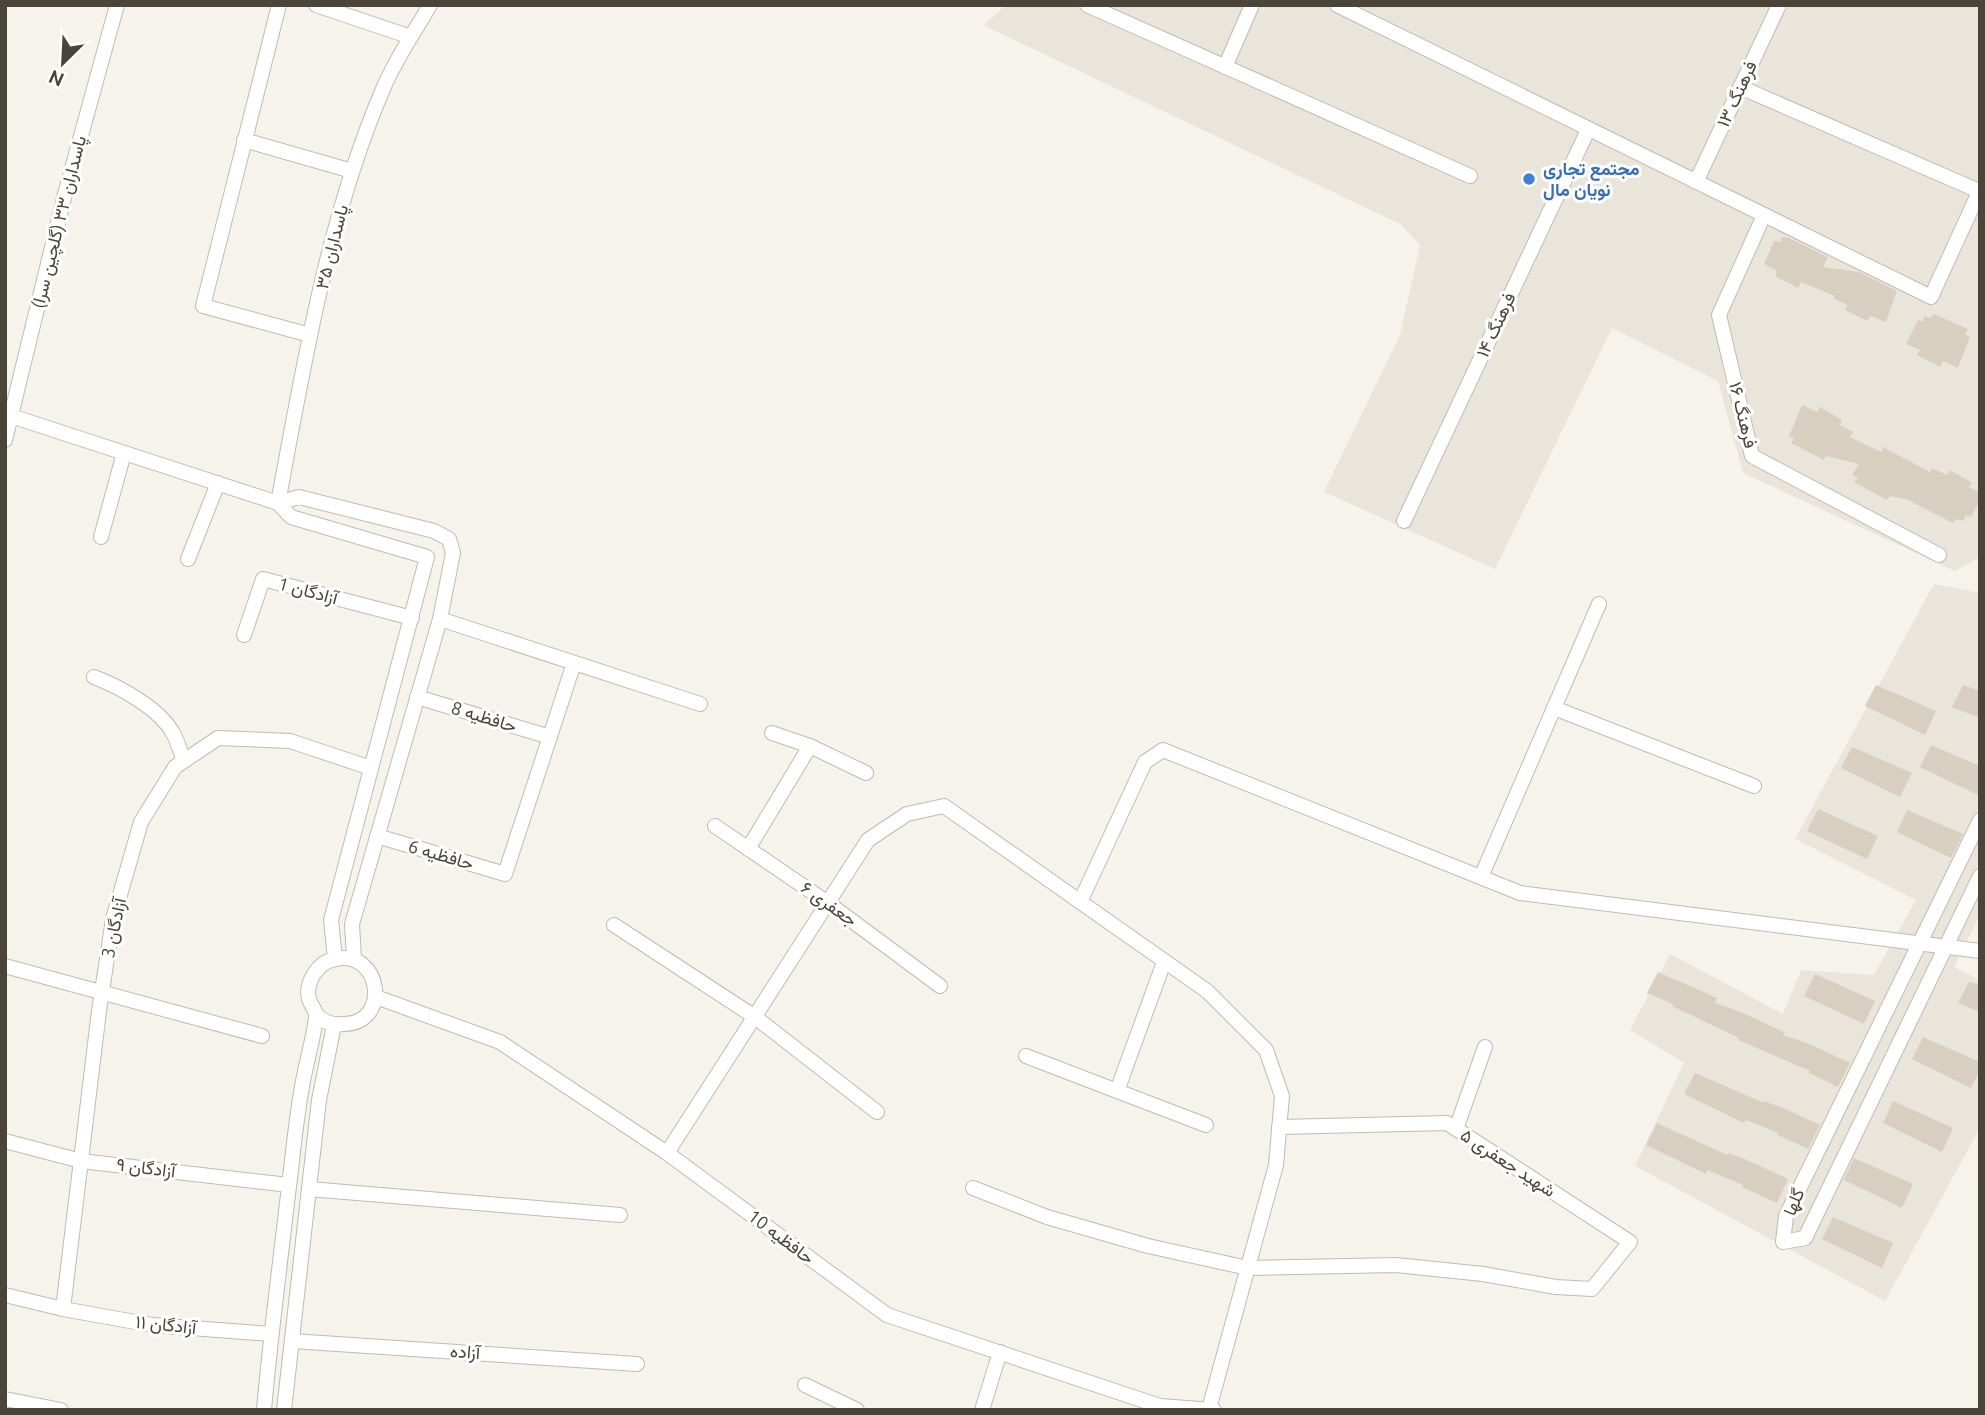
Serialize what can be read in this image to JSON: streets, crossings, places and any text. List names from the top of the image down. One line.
{"streets":{"street":["فرهنگ ۱۳","پاسداران ۳۳ (گلچین سرا)","پاسداران ۳۵","فرهنگ ۱۴","فرهنگ ۱۶","آزادگان 1","حافظیه 8","حافظیه 6","جعفری ۶","آزادگان 3","شهید جعفری ۵","آزادگان ۹","گلها","حافظیه 10","آزادگان ۱۱","آزاده"]},"crossings":[["حافظیه 8","حافظیه 6"],["آزادگان 3","آزادگان ۹"],["آزادگان 3","آزادگان ۱۱"]],"places":["مجتمع تجاری نویان مال"],"north":"bottom left"}
